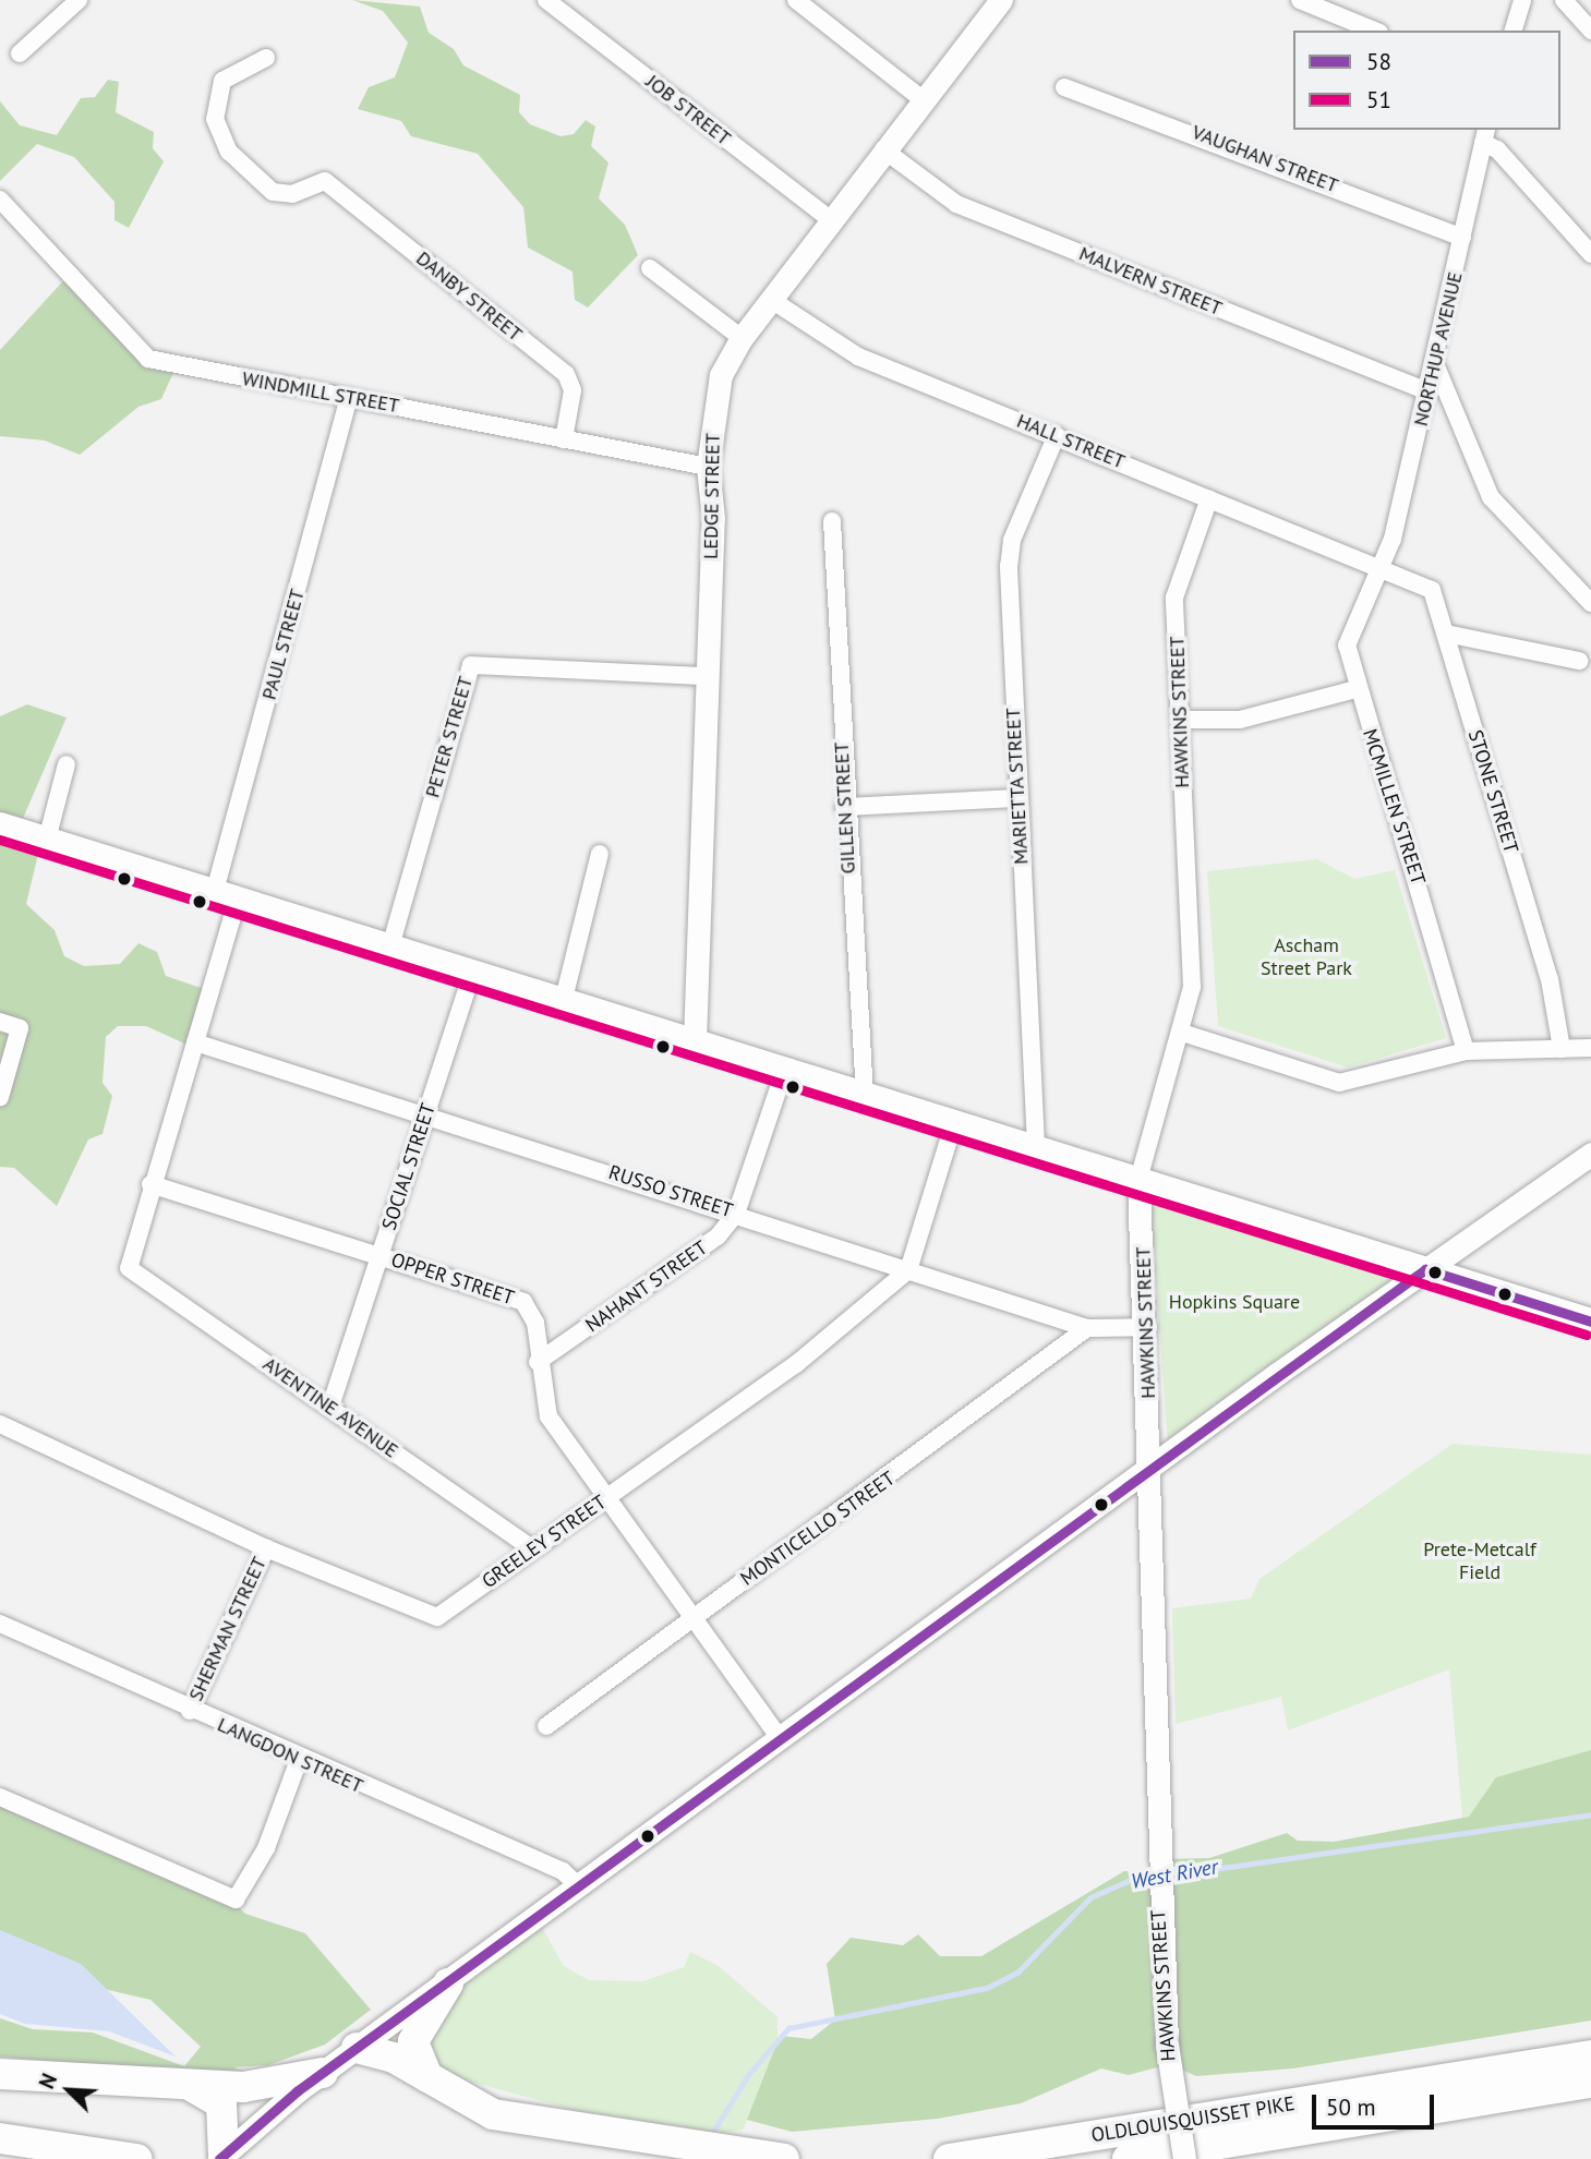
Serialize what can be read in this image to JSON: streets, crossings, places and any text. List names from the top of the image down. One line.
{"streets":{"highway":["OLDLOUISQUISSET PIKE"],"street":["JOB STREET","VAUGHAN STREET","MALVERN STREET","DANBY STREET","NORTHUP AVENUE","WINDMILL STREET","HALL STREET","LEDGE STREET","PAUL STREET","HAWKINS STREET","PETER STREET","MARIETTA STREET","STONE STREET","MCMILLEN STREET","GILLEN STREET","SOCIAL STREET","RUSSO STREET","OPPER STREET","NAHANT STREET","AVENTINE AVENUE","MONTICELLO STREET","GREELEY STREET","SHERMAN STREET","LANGDON STREET"]},"crossings":[["JOB STREET","LEDGE STREET"],["VAUGHAN STREET","NORTHUP AVENUE"],["MALVERN STREET","NORTHUP AVENUE"],["MALVERN STREET","LEDGE STREET"],["DANBY STREET","WINDMILL STREET"],["NORTHUP AVENUE","HALL STREET"],["NORTHUP AVENUE","STONE STREET"],["NORTHUP AVENUE","MCMILLEN STREET"],["WINDMILL STREET","LEDGE STREET"],["WINDMILL STREET","PAUL STREET"],["HALL STREET","LEDGE STREET"],["HALL STREET","HAWKINS STREET"],["HALL STREET","MARIETTA STREET"],["HALL STREET","STONE STREET"],["HALL STREET","MCMILLEN STREET"],["LEDGE STREET","PETER STREET"],["PAUL STREET","RUSSO STREET"],["PAUL STREET","OPPER STREET"],["PAUL STREET","AVENTINE AVENUE"],["HAWKINS STREET","RUSSO STREET"],["STONE STREET","MCMILLEN STREET"],["SOCIAL STREET","RUSSO STREET"],["SOCIAL STREET","OPPER STREET"],["SOCIAL STREET","AVENTINE AVENUE"],["RUSSO STREET","NAHANT STREET"],["RUSSO STREET","MONTICELLO STREET"],["RUSSO STREET","GREELEY STREET"],["OPPER STREET","NAHANT STREET"],["OPPER STREET","MONTICELLO STREET"],["OPPER STREET","GREELEY STREET"],["AVENTINE AVENUE","GREELEY STREET"],["GREELEY STREET","SHERMAN STREET"],["SHERMAN STREET","LANGDON STREET"]],"water":["West River"],"parks":["Ascham Street Park","Hopkins Square","Prete-Metcalf Field"],"lines":["transit line 51","transit line 58"],"legend":["58","51"],"scale_bar":"50 m","north":"top left"}
